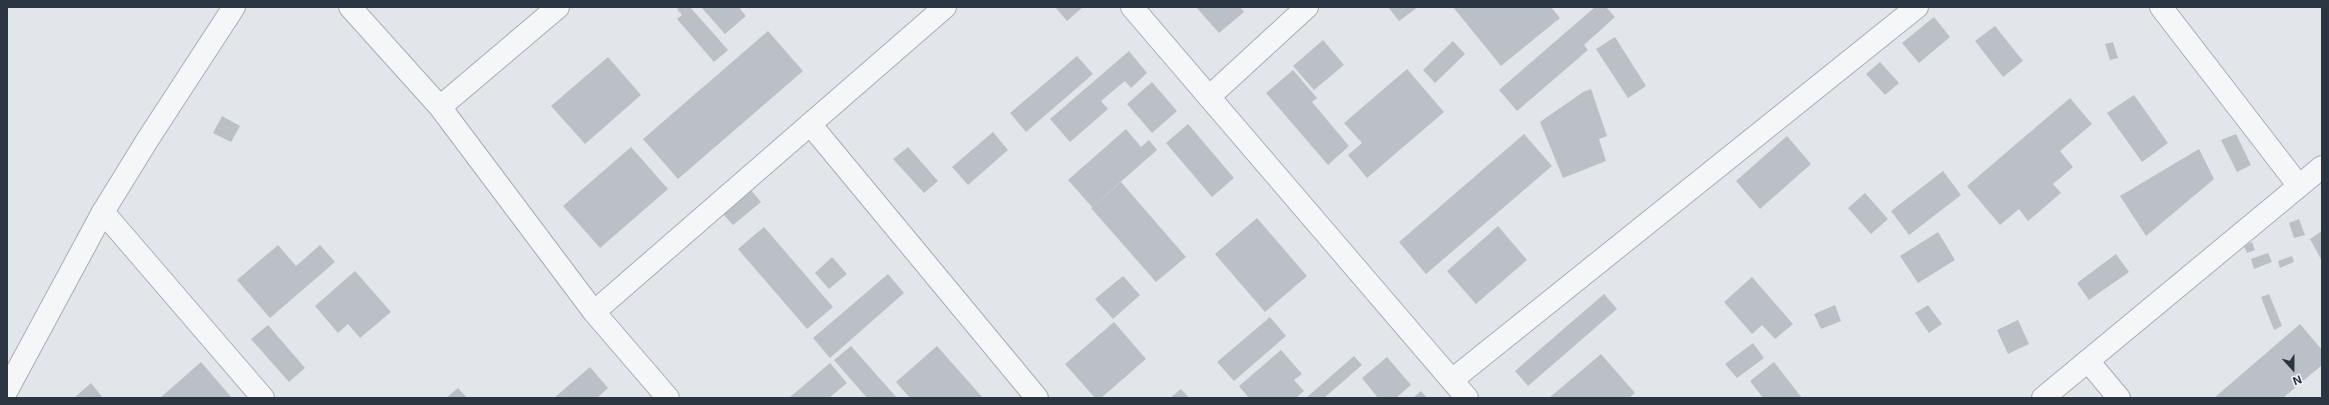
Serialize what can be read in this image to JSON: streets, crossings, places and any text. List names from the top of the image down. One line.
{"north":"bottom"}
